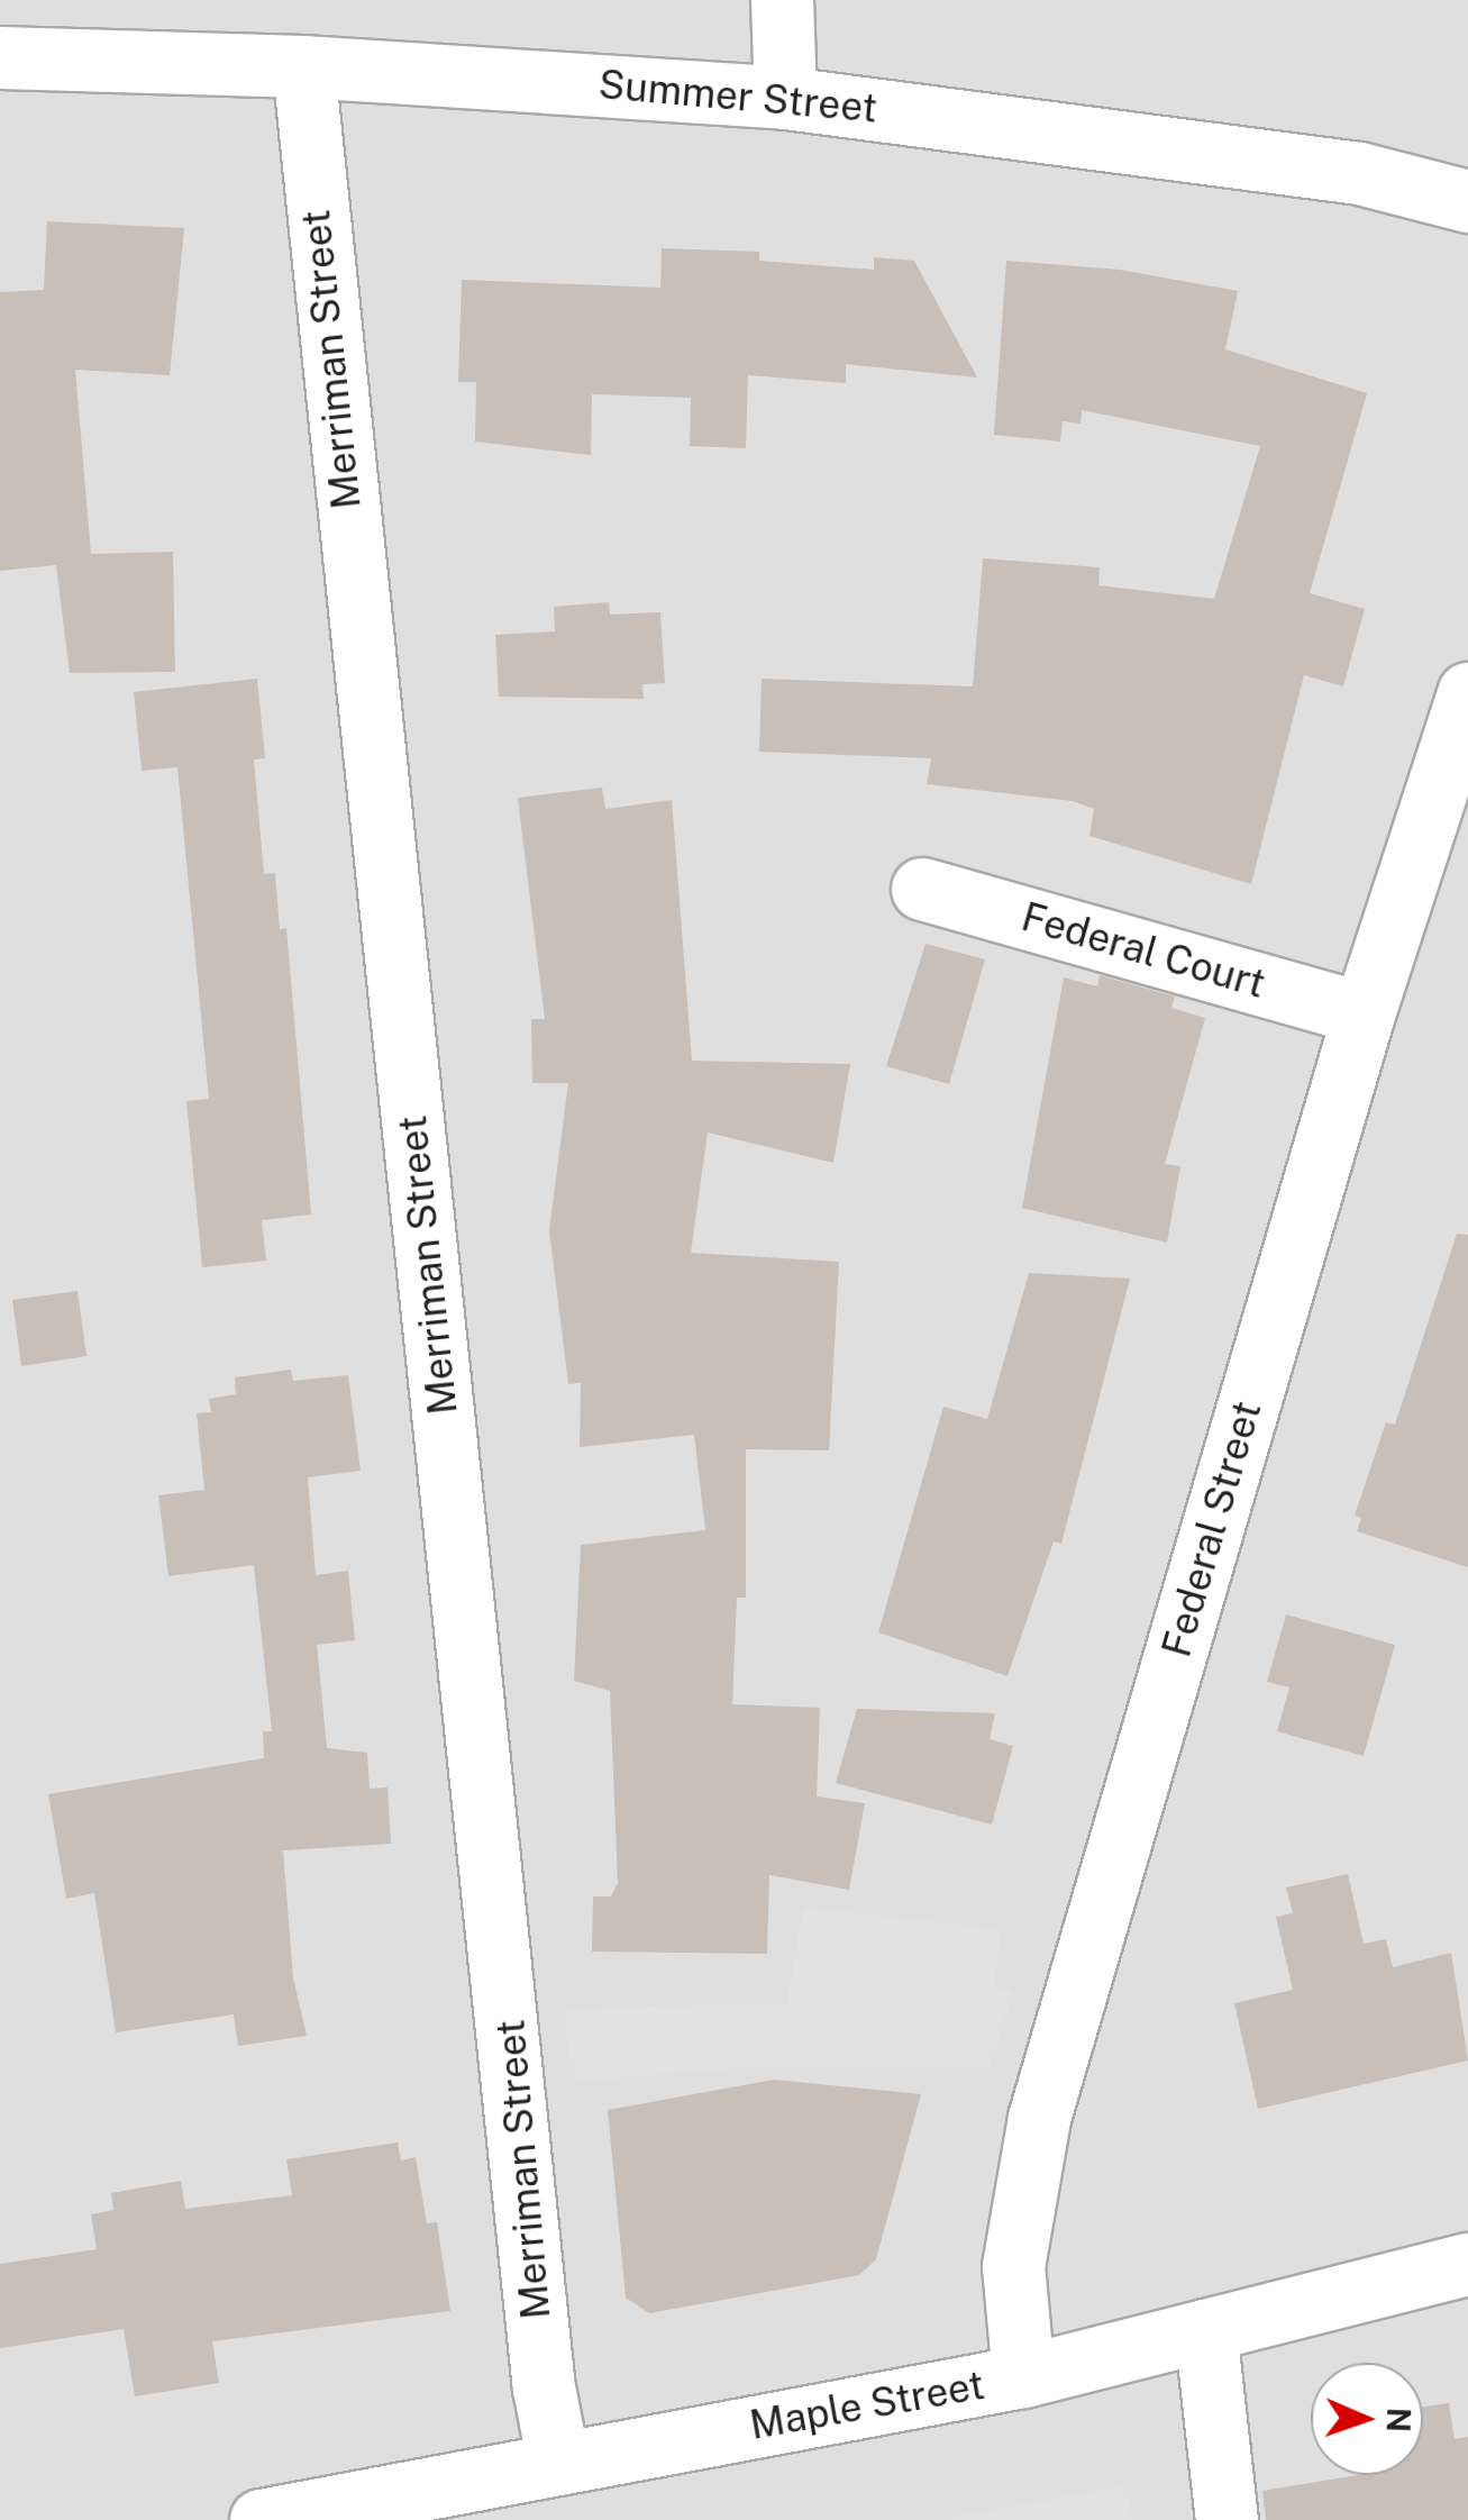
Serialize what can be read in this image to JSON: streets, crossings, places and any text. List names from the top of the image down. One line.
{"streets":{"street":["Summer Street","Merriman Street","Federal Court","Federal Street","Maple Street"]},"crossings":[["Summer Street","Merriman Street"],["Merriman Street","Maple Street"],["Federal Court","Federal Street"],["Federal Street","Maple Street"]],"north":"right"}
